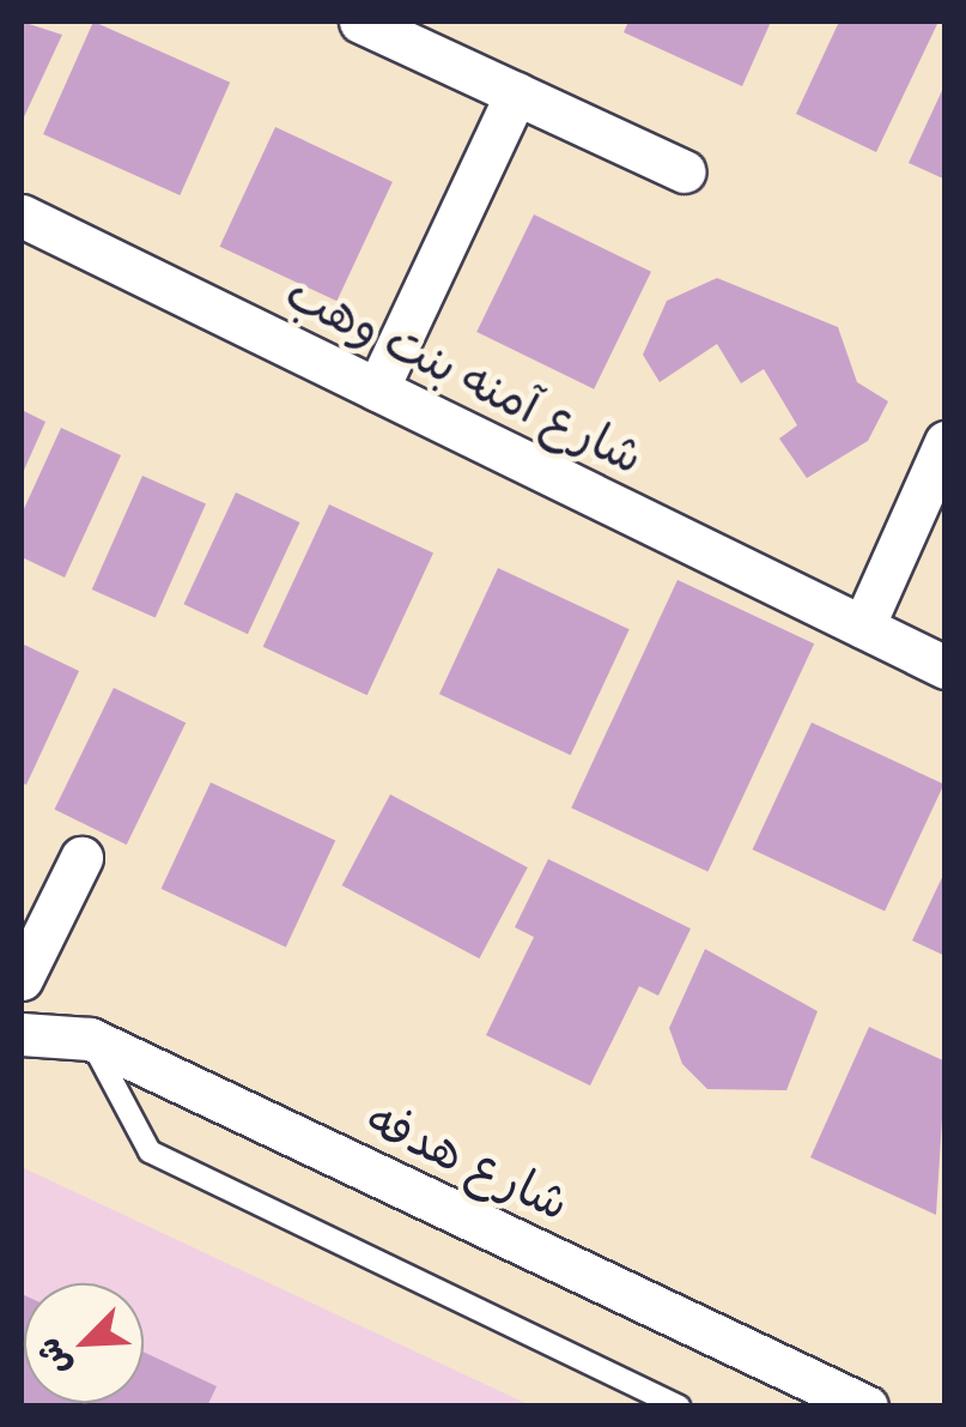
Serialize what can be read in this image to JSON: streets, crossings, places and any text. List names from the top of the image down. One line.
{"streets":{"street":["شارع آمنه بنت وهب","شارع هدفه"]},"north":"bottom left"}
